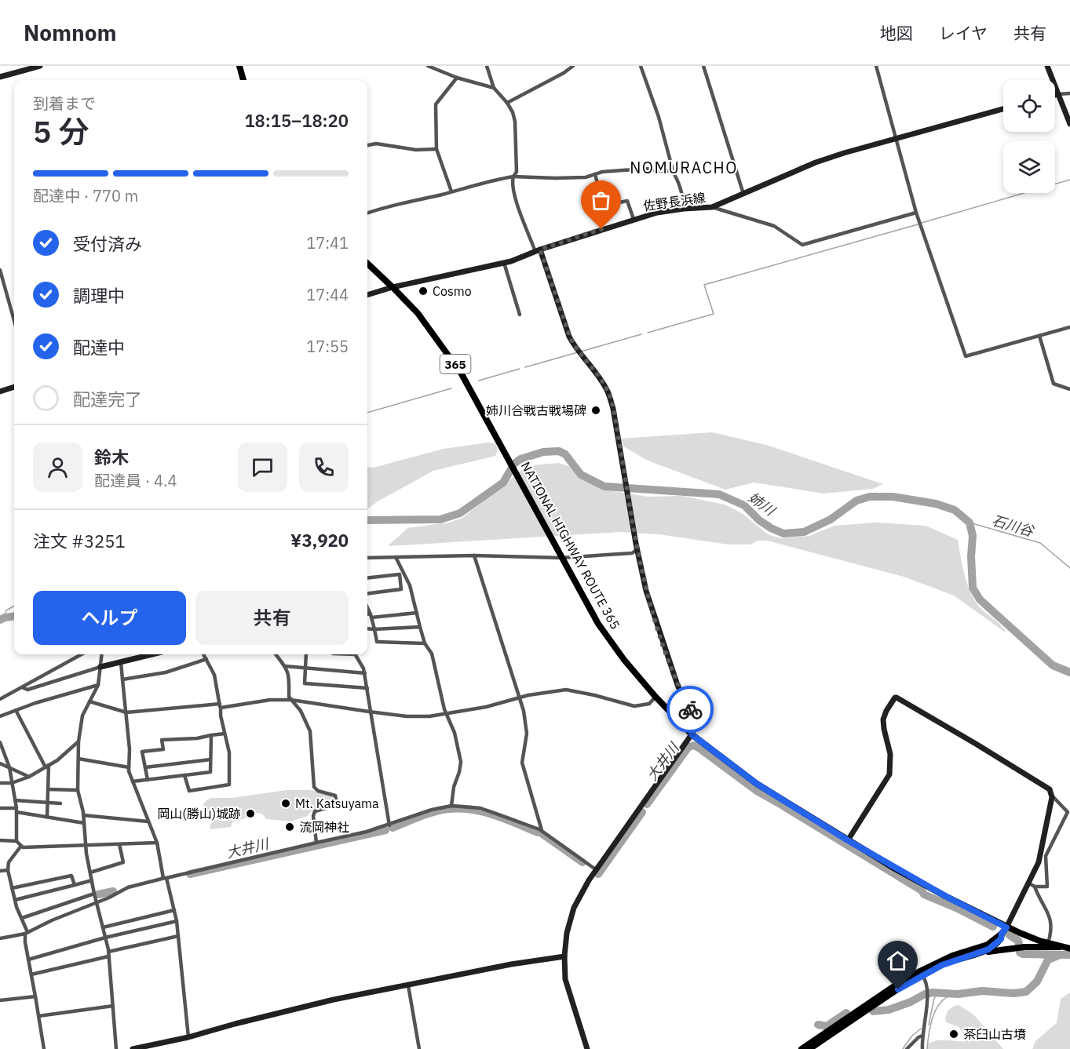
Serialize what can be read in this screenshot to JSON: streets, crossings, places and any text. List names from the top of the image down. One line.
{"streets":{"highway":["365","NATIONAL HIGHWAY ROUTE 365"],"street":["佐野長浜線"]},"crossings":[["佐野長浜線","NATIONAL HIGHWAY ROUTE 365"]],"districts":["NOMURACHO"],"water":["姉川","石川谷","大井川"],"places":["Cosmo","姉川合戦古戦場碑","Mt. Katsuyama","岡山(勝山)城跡","流岡神社","茶臼山古墳"],"page":{"header":"Nomnom","nav":["地図","レイヤ","共有"],"heading":["5 分","到着まで","18:15–18:20"],"panel":["鈴木","配達員 · 4.4","注文 #3251","¥3,920"],"bar":"配達中 · 770 m","list":[["受付済み","17:41"],["調理中","17:44"],["配達中","17:55"],"配達完了"],"buttons":["ヘルプ","共有"]}}
